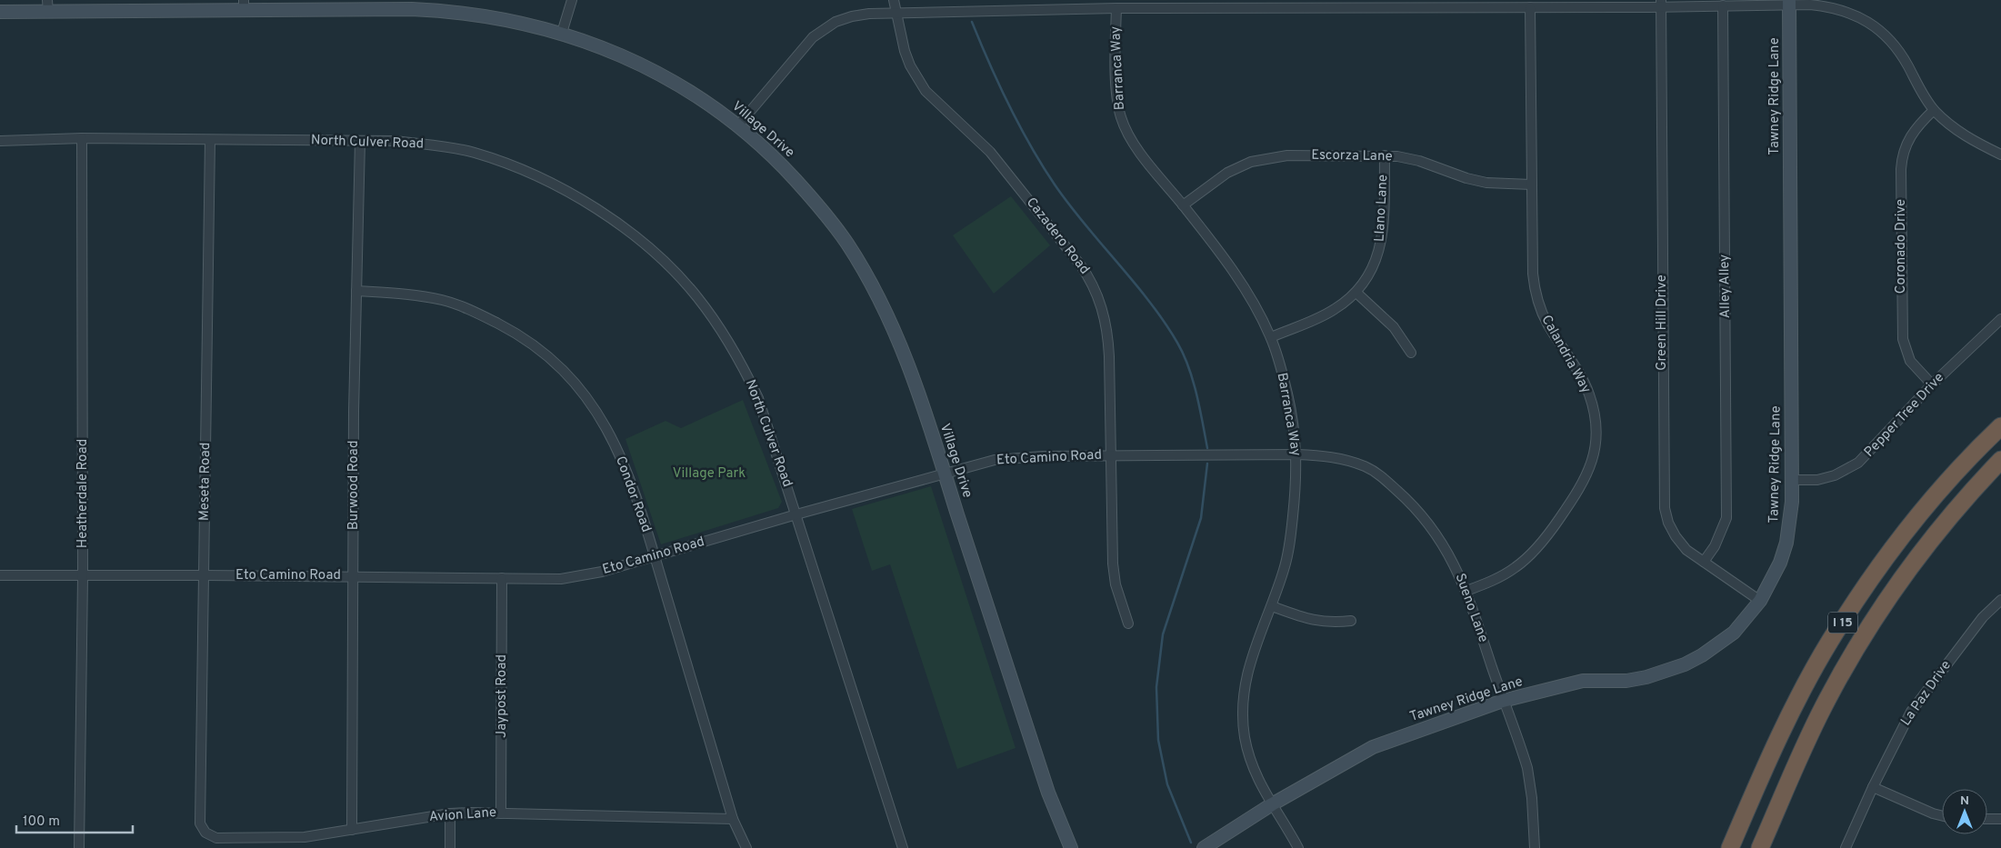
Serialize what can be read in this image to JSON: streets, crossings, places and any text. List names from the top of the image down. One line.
{"streets":{"highway":["I 15"],"main road":["Tawney Ridge Lane","Village Drive"],"street":["Barranca Way","North Culver Road","Escorza Lane","Llano Lane","Cazadero Road","Coronado Drive","Alley Alley","Green Hill Drive","Calandria Way","Pepper Tree Drive","Eto Camino Road","Meseta Road","Burwood Road","Heatherdale Road","Condor Road","Sueno Lane","La Paz Drive","Jaypost Road","Avion Lane"]},"crossings":[["Barranca Way","Tawney Ridge Lane"],["Barranca Way","Escorza Lane"],["Barranca Way","Llano Lane"],["Barranca Way","Eto Camino Road"],["Barranca Way","Sueno Lane"],["Tawney Ridge Lane","Green Hill Drive"],["Tawney Ridge Lane","Pepper Tree Drive"],["Tawney Ridge Lane","Sueno Lane"],["Village Drive","Eto Camino Road"],["North Culver Road","Eto Camino Road"],["North Culver Road","Meseta Road"],["North Culver Road","Burwood Road"],["North Culver Road","Heatherdale Road"],["Escorza Lane","Llano Lane"],["Escorza Lane","Calandria Way"],["Cazadero Road","Eto Camino Road"],["Coronado Drive","Pepper Tree Drive"],["Alley Alley","Green Hill Drive"],["Calandria Way","Sueno Lane"],["Eto Camino Road","Meseta Road"],["Eto Camino Road","Burwood Road"],["Eto Camino Road","Heatherdale Road"],["Eto Camino Road","Condor Road"],["Eto Camino Road","Sueno Lane"],["Eto Camino Road","Jaypost Road"],["Meseta Road","Avion Lane"],["Burwood Road","Condor Road"],["Burwood Road","Avion Lane"],["Condor Road","Avion Lane"],["Jaypost Road","Avion Lane"]],"parks":["Village Park"],"scale_bar":"100 m","north":"top"}
